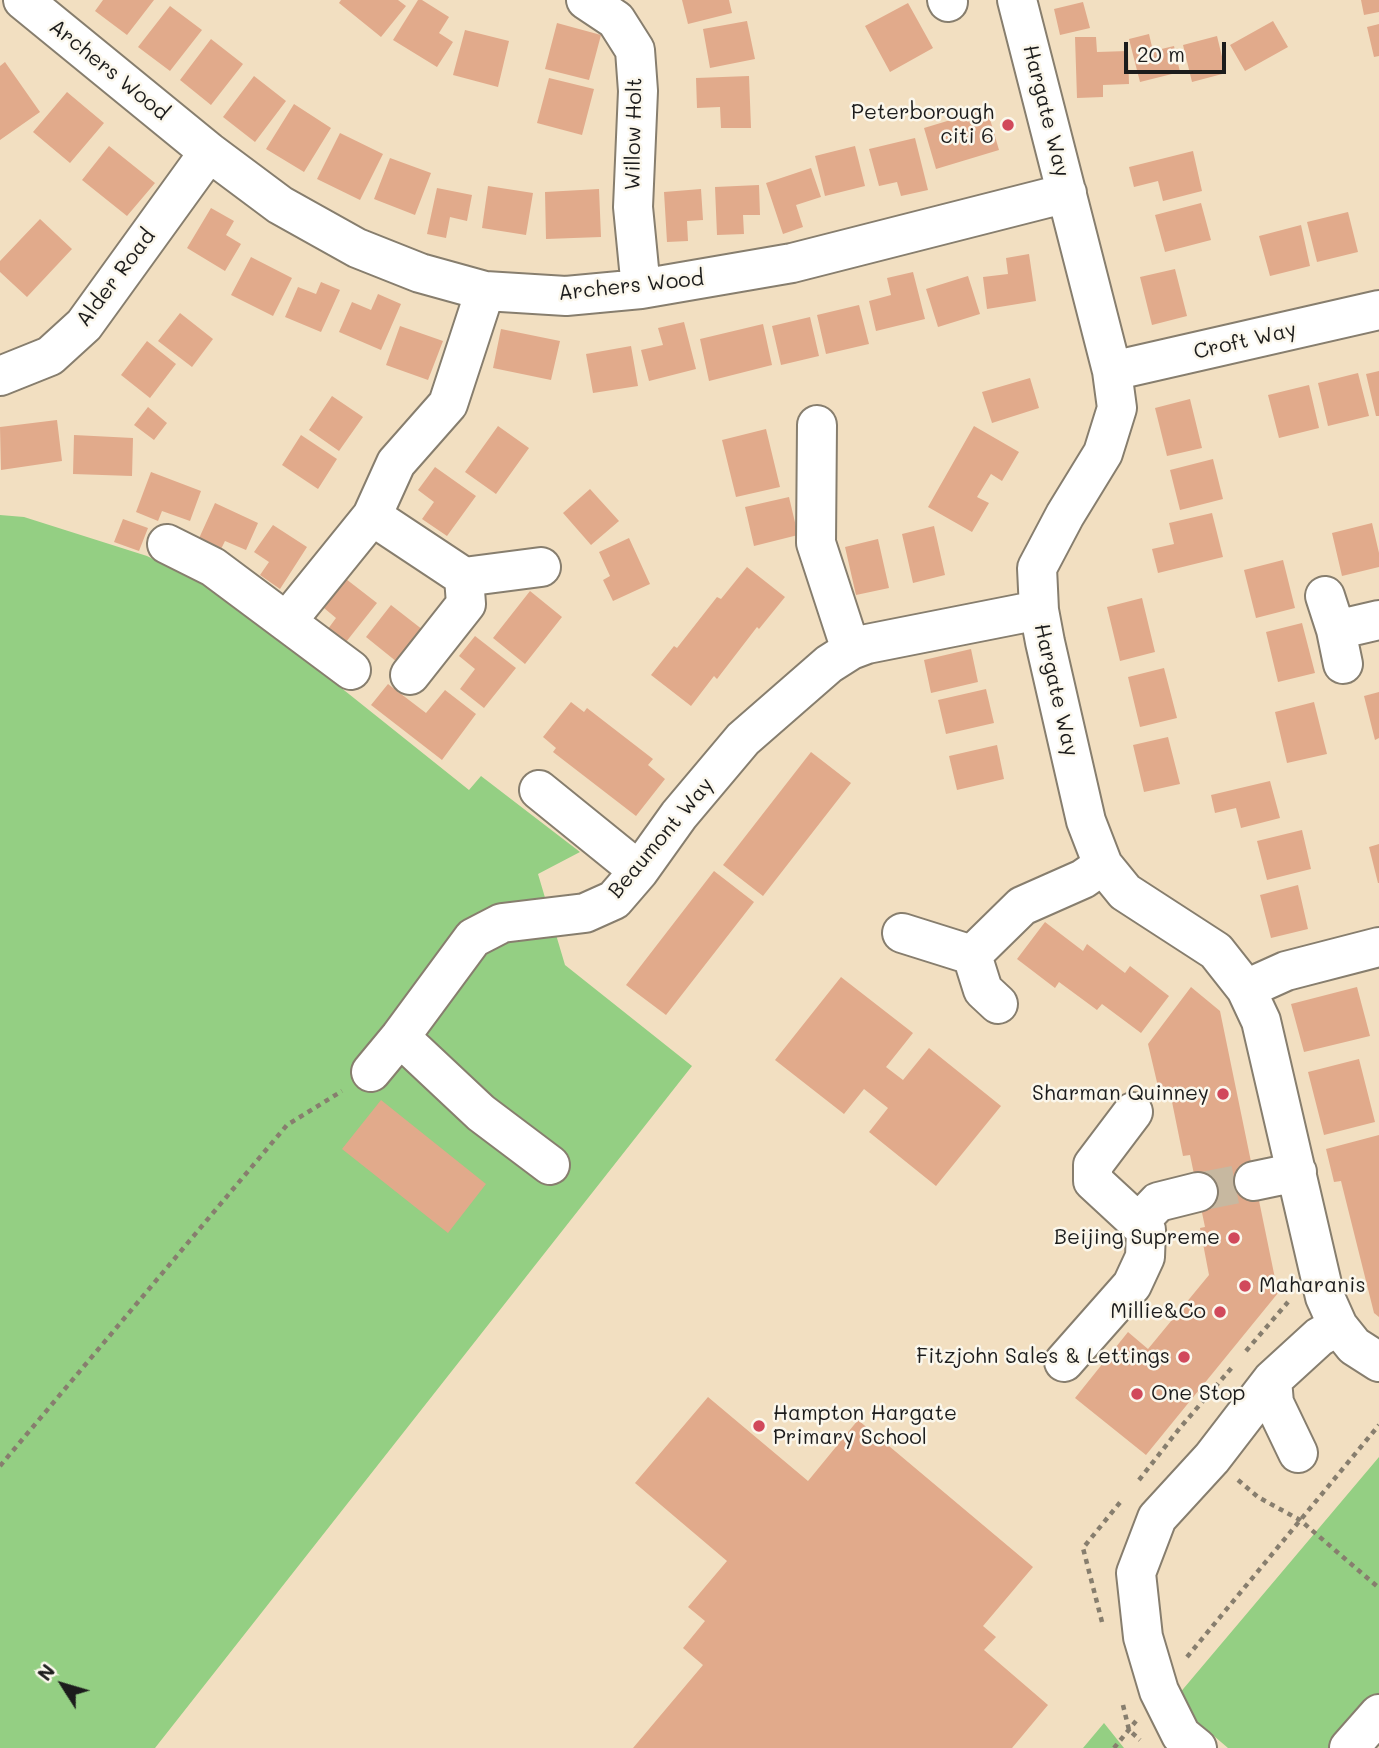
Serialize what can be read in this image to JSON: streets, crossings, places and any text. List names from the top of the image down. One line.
{"streets":{"street":["Archers Wood","Hargate Way","Willow Holt","Alder Road","Croft Way","Beaumont Way"]},"crossings":[["Archers Wood","Hargate Way"],["Archers Wood","Willow Holt"],["Archers Wood","Alder Road"],["Hargate Way","Croft Way"],["Hargate Way","Beaumont Way"]],"places":["Peterborough citi 6","Sharman Quinney","Beijing Supreme","Maharanis","Millie&Co","Fitzjohn Sales & Lettings","One Stop","Hampton Hargate Primary School"],"scale_bar":"20 m","north":"top left"}
